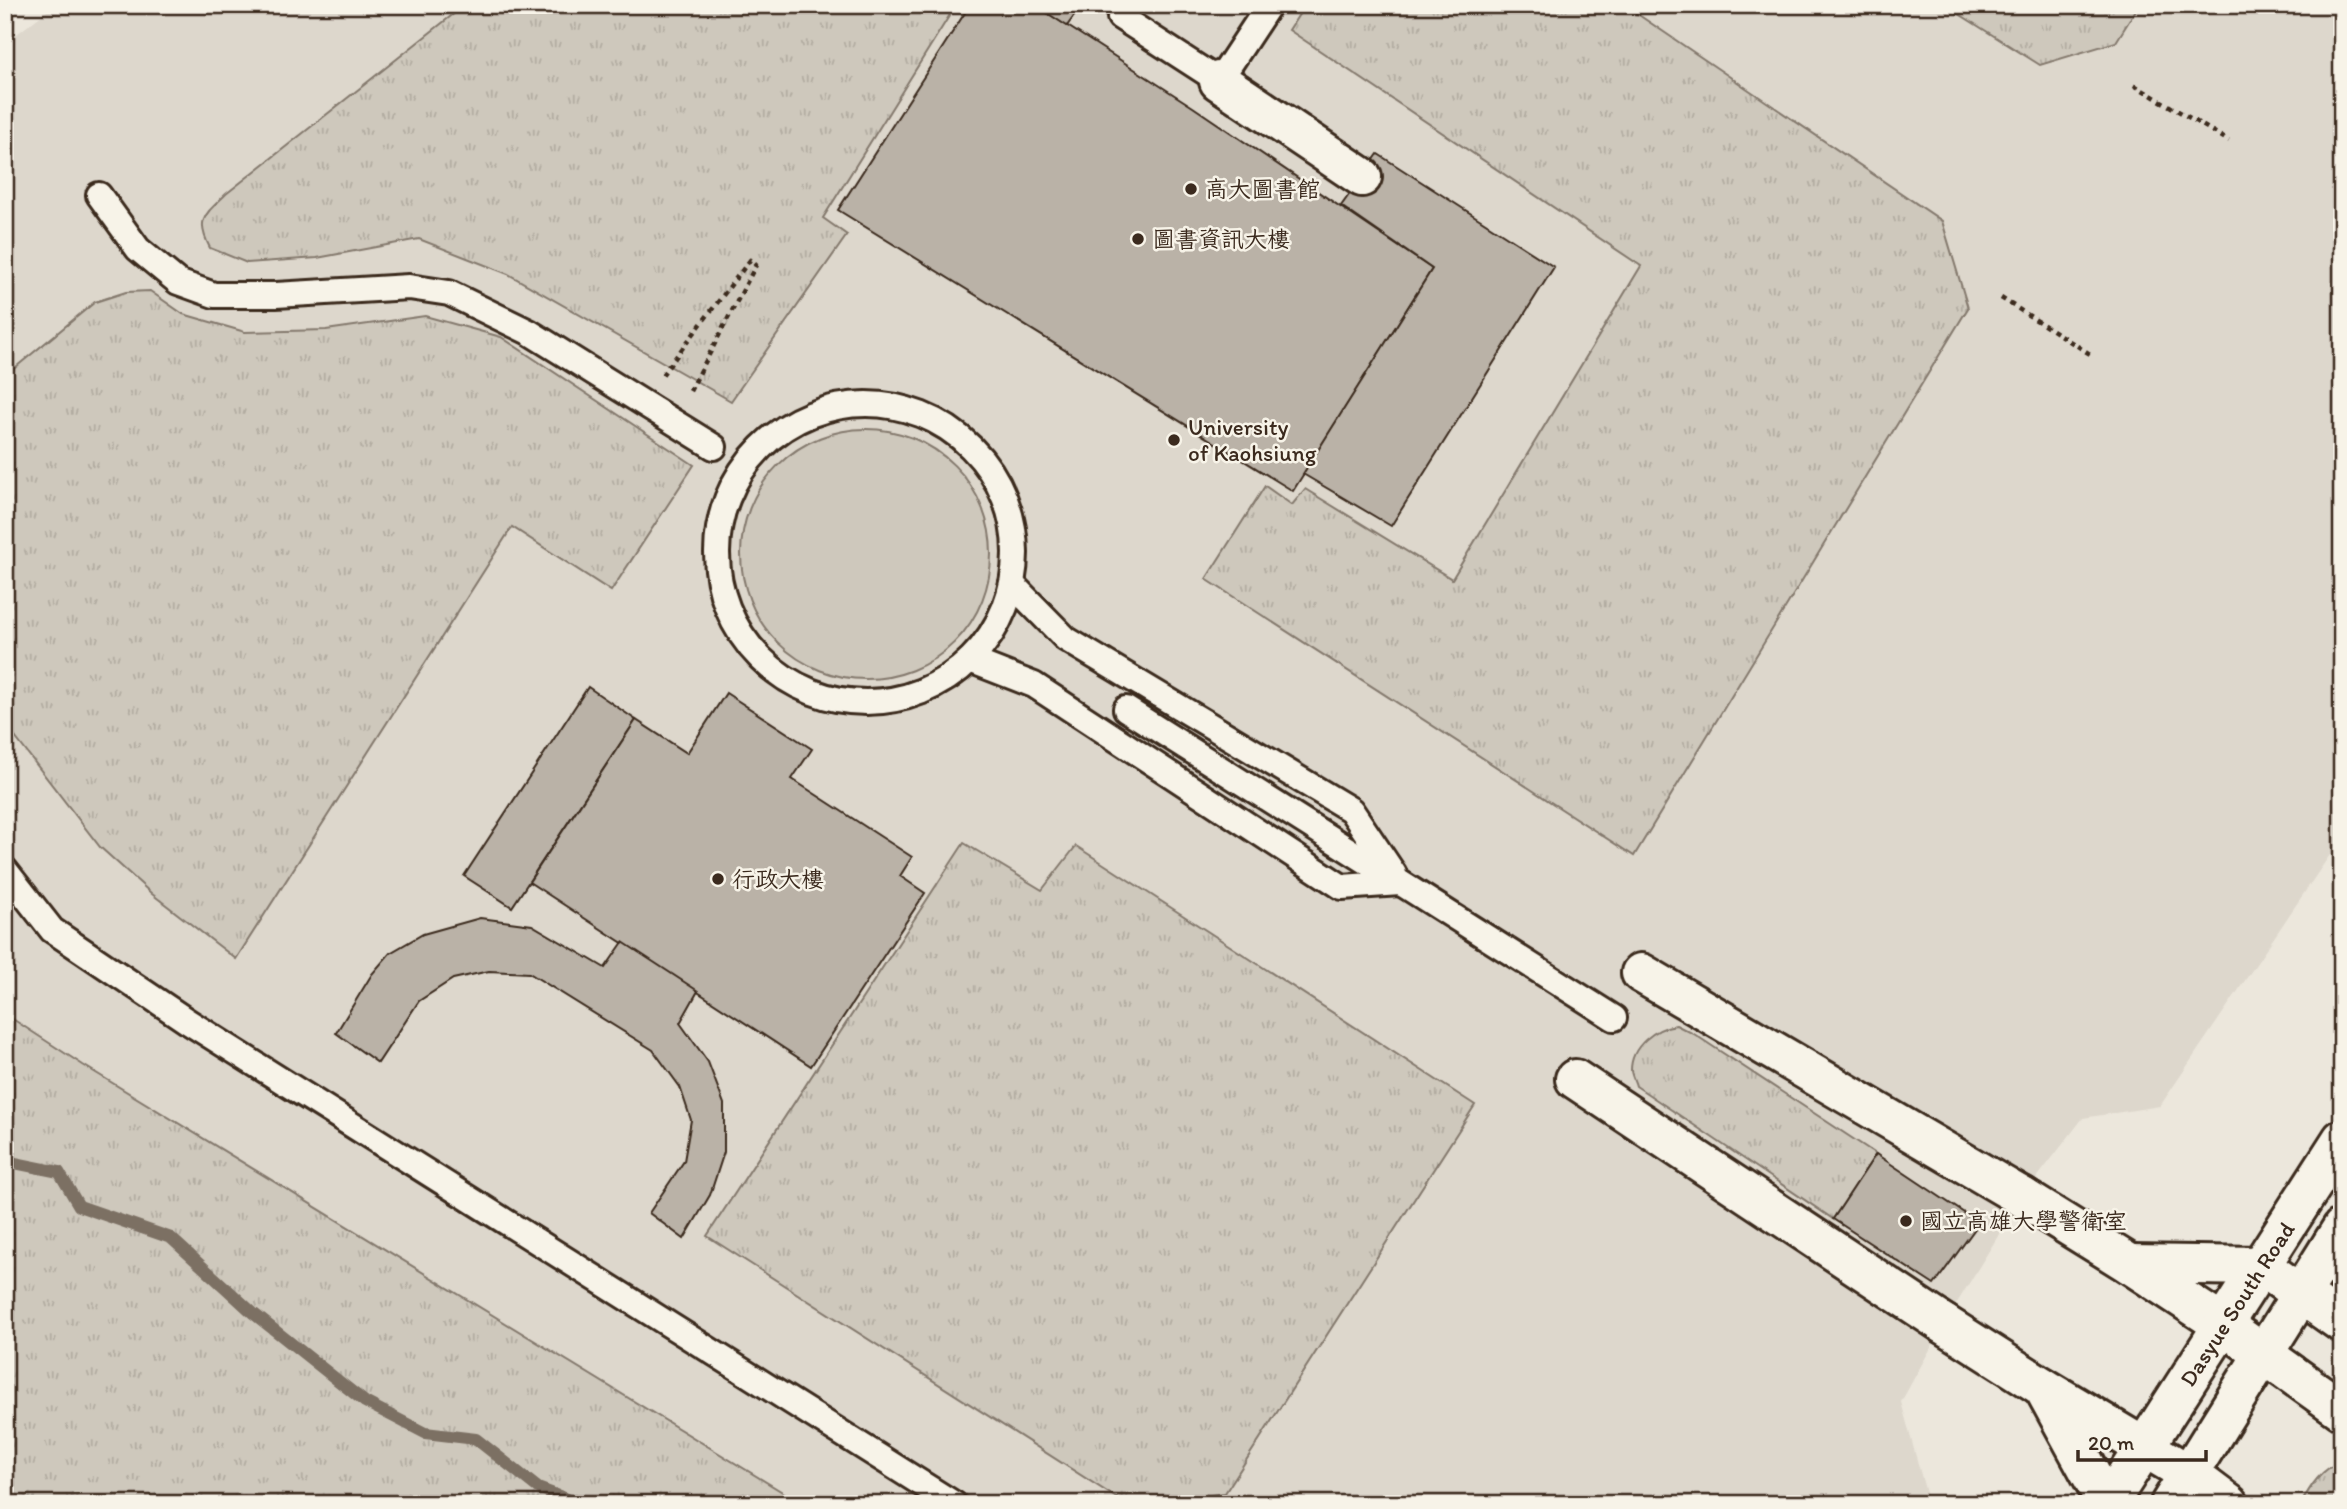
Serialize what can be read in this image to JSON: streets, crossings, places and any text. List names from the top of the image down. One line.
{"streets":{"street":["Dasyue South Road"]},"places":["高大圖書館","圖書資訊大樓","University of Kaohsiung","行政大樓","國立高雄大學警衛室"],"scale_bar":"20 m"}
